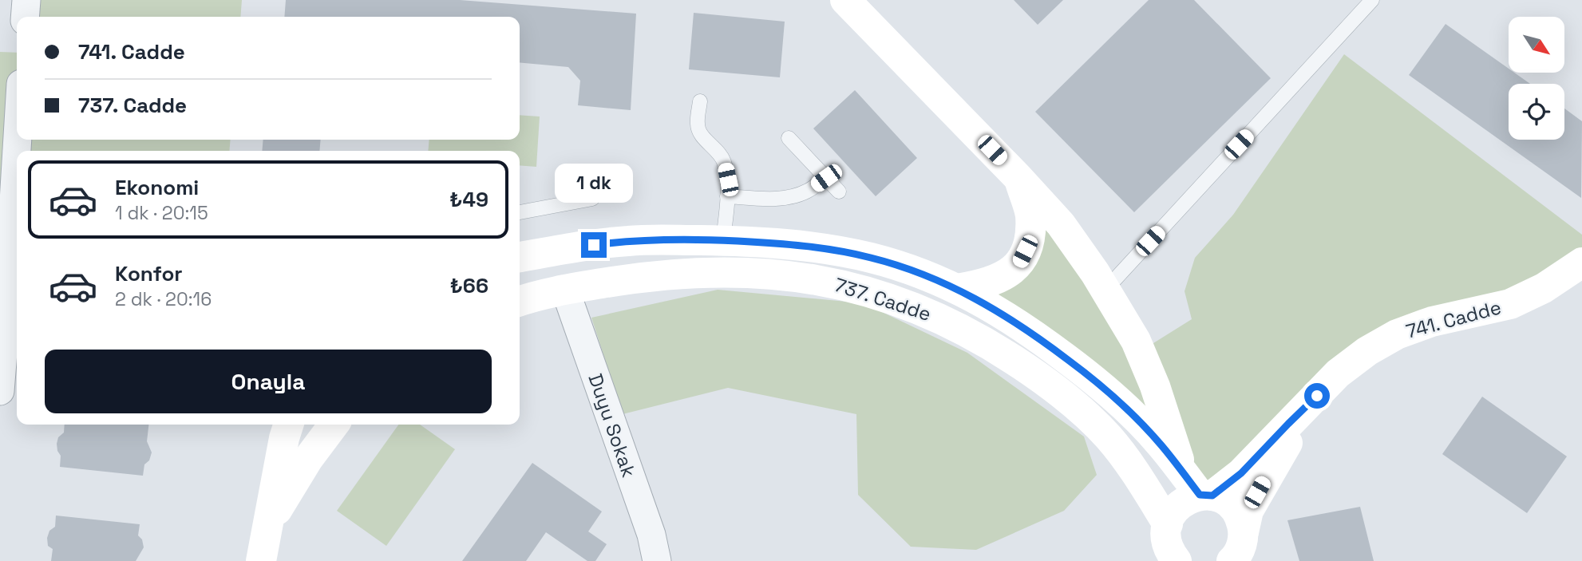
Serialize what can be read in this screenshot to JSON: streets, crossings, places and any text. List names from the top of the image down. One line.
{"streets":{"street":["737. Cadde","741. Cadde","Duyu Sokak"]},"crossings":[["737. Cadde","741. Cadde"],["737. Cadde","Duyu Sokak"]],"north":"bottom right","page":{"banner":["741. Cadde","737. Cadde"],"list":[{"name":"Ekonomi","note":"1 dk · 20:15","value":"₺49"},{"name":"Konfor","note":"2 dk · 20:16","value":"₺66"}],"bubble":"1 dk","buttons":"Onayla"}}
